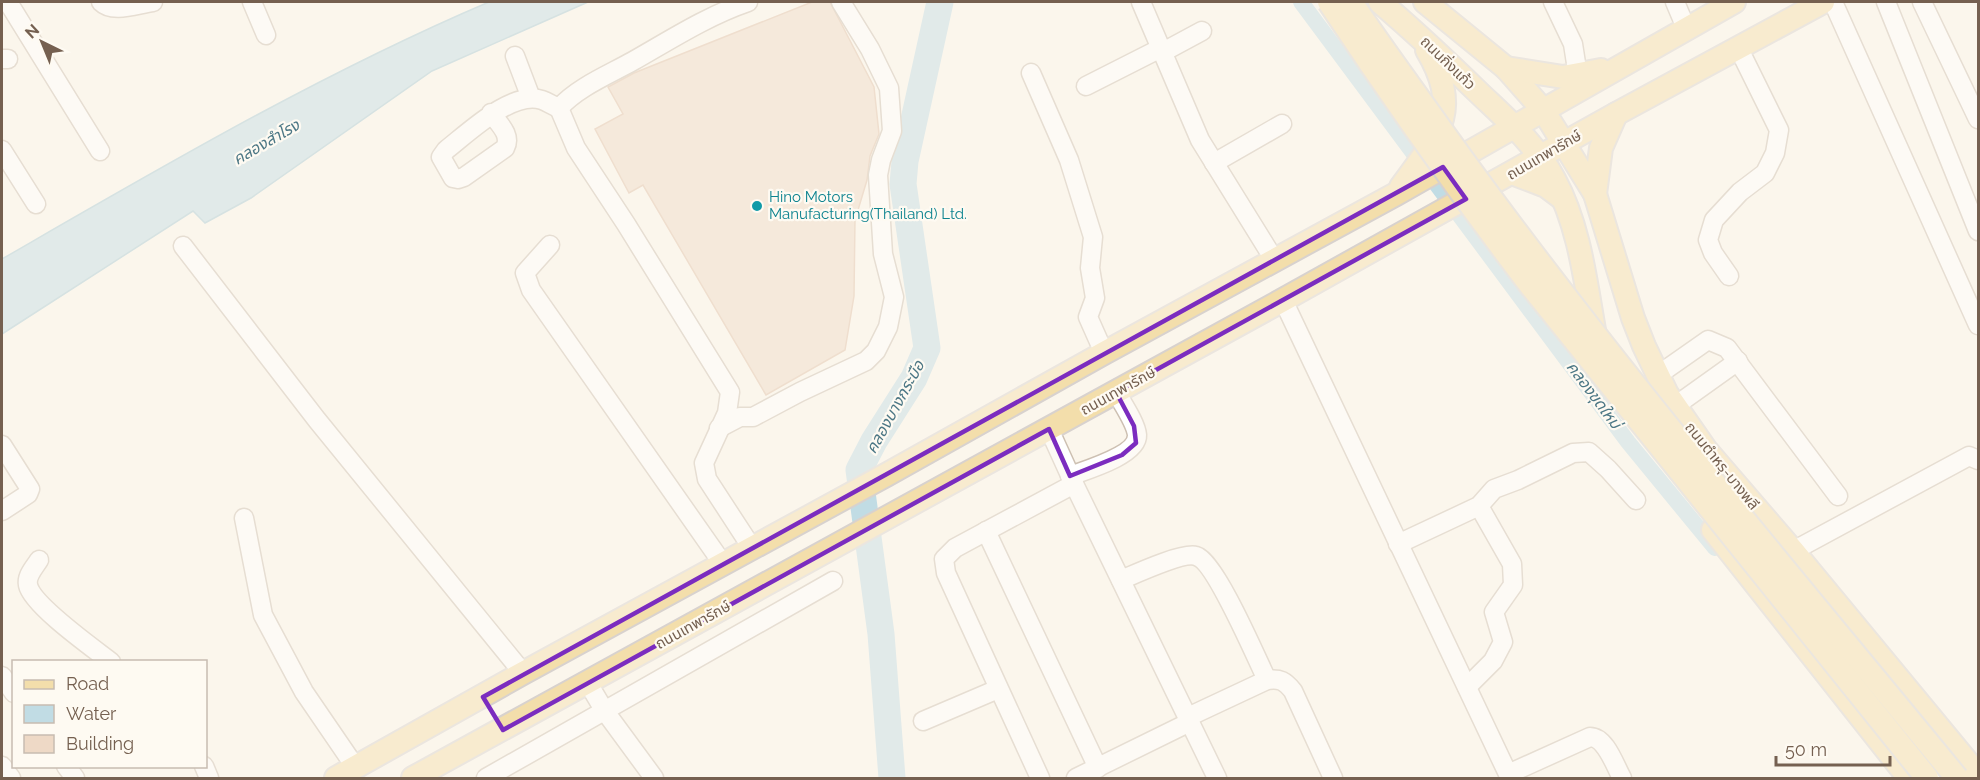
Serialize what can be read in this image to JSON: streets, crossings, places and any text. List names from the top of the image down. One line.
{"streets":{"main road":["ถนนกิ่งแก้ว","ถนนเทพารักษ์","ถนนตำหรุ-บางพลี"]},"crossings":[["ถนนกิ่งแก้ว","ถนนตำหรุ-บางพลี"],["ถนนเทพารักษ์","ถนนตำหรุ-บางพลี"]],"water":["คลองสำโรง","คลองขุดใหม่","คลองบางกระบือ"],"places":["Hino Motors Manufacturing(Thailand) Ltd."],"legend":["Road","Water","Building"],"scale_bar":"50 m","north":"top left"}
